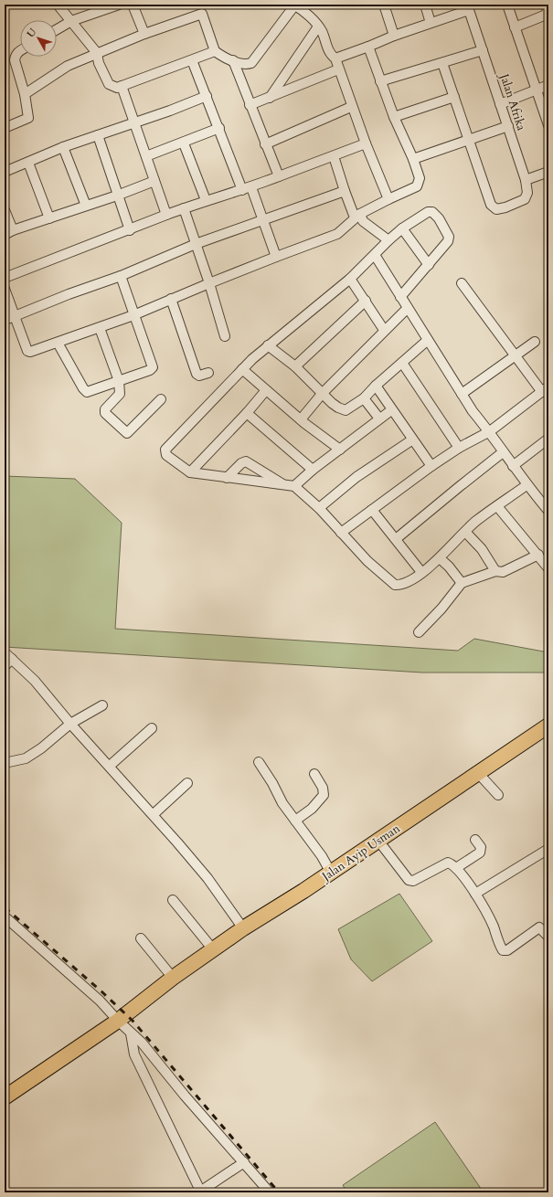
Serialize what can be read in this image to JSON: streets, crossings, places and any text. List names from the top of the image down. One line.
{"streets":{"main road":["Jalan Ayip Usman"],"street":["Jalan Afrika"]},"north":"top left"}
